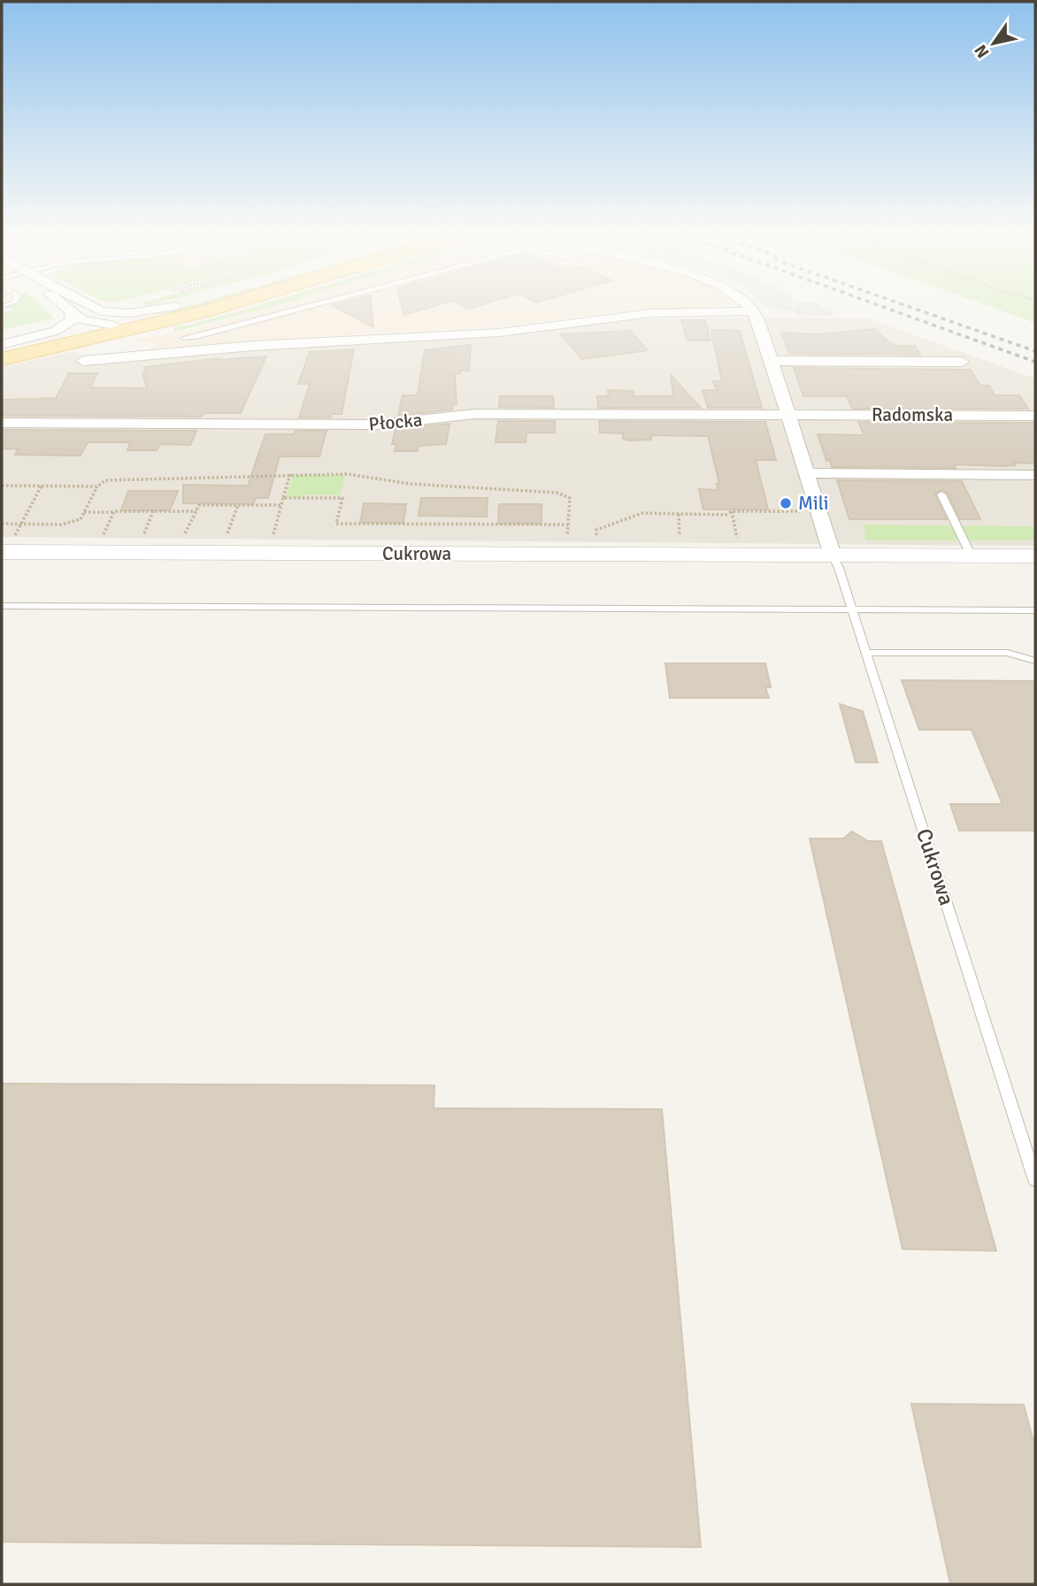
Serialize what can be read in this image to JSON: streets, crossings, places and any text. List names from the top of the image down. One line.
{"streets":{"street":["Radomska","Płocka","Cukrowa"]},"crossings":[["Radomska","Płocka"]],"places":["Mili"],"north":"bottom left"}
